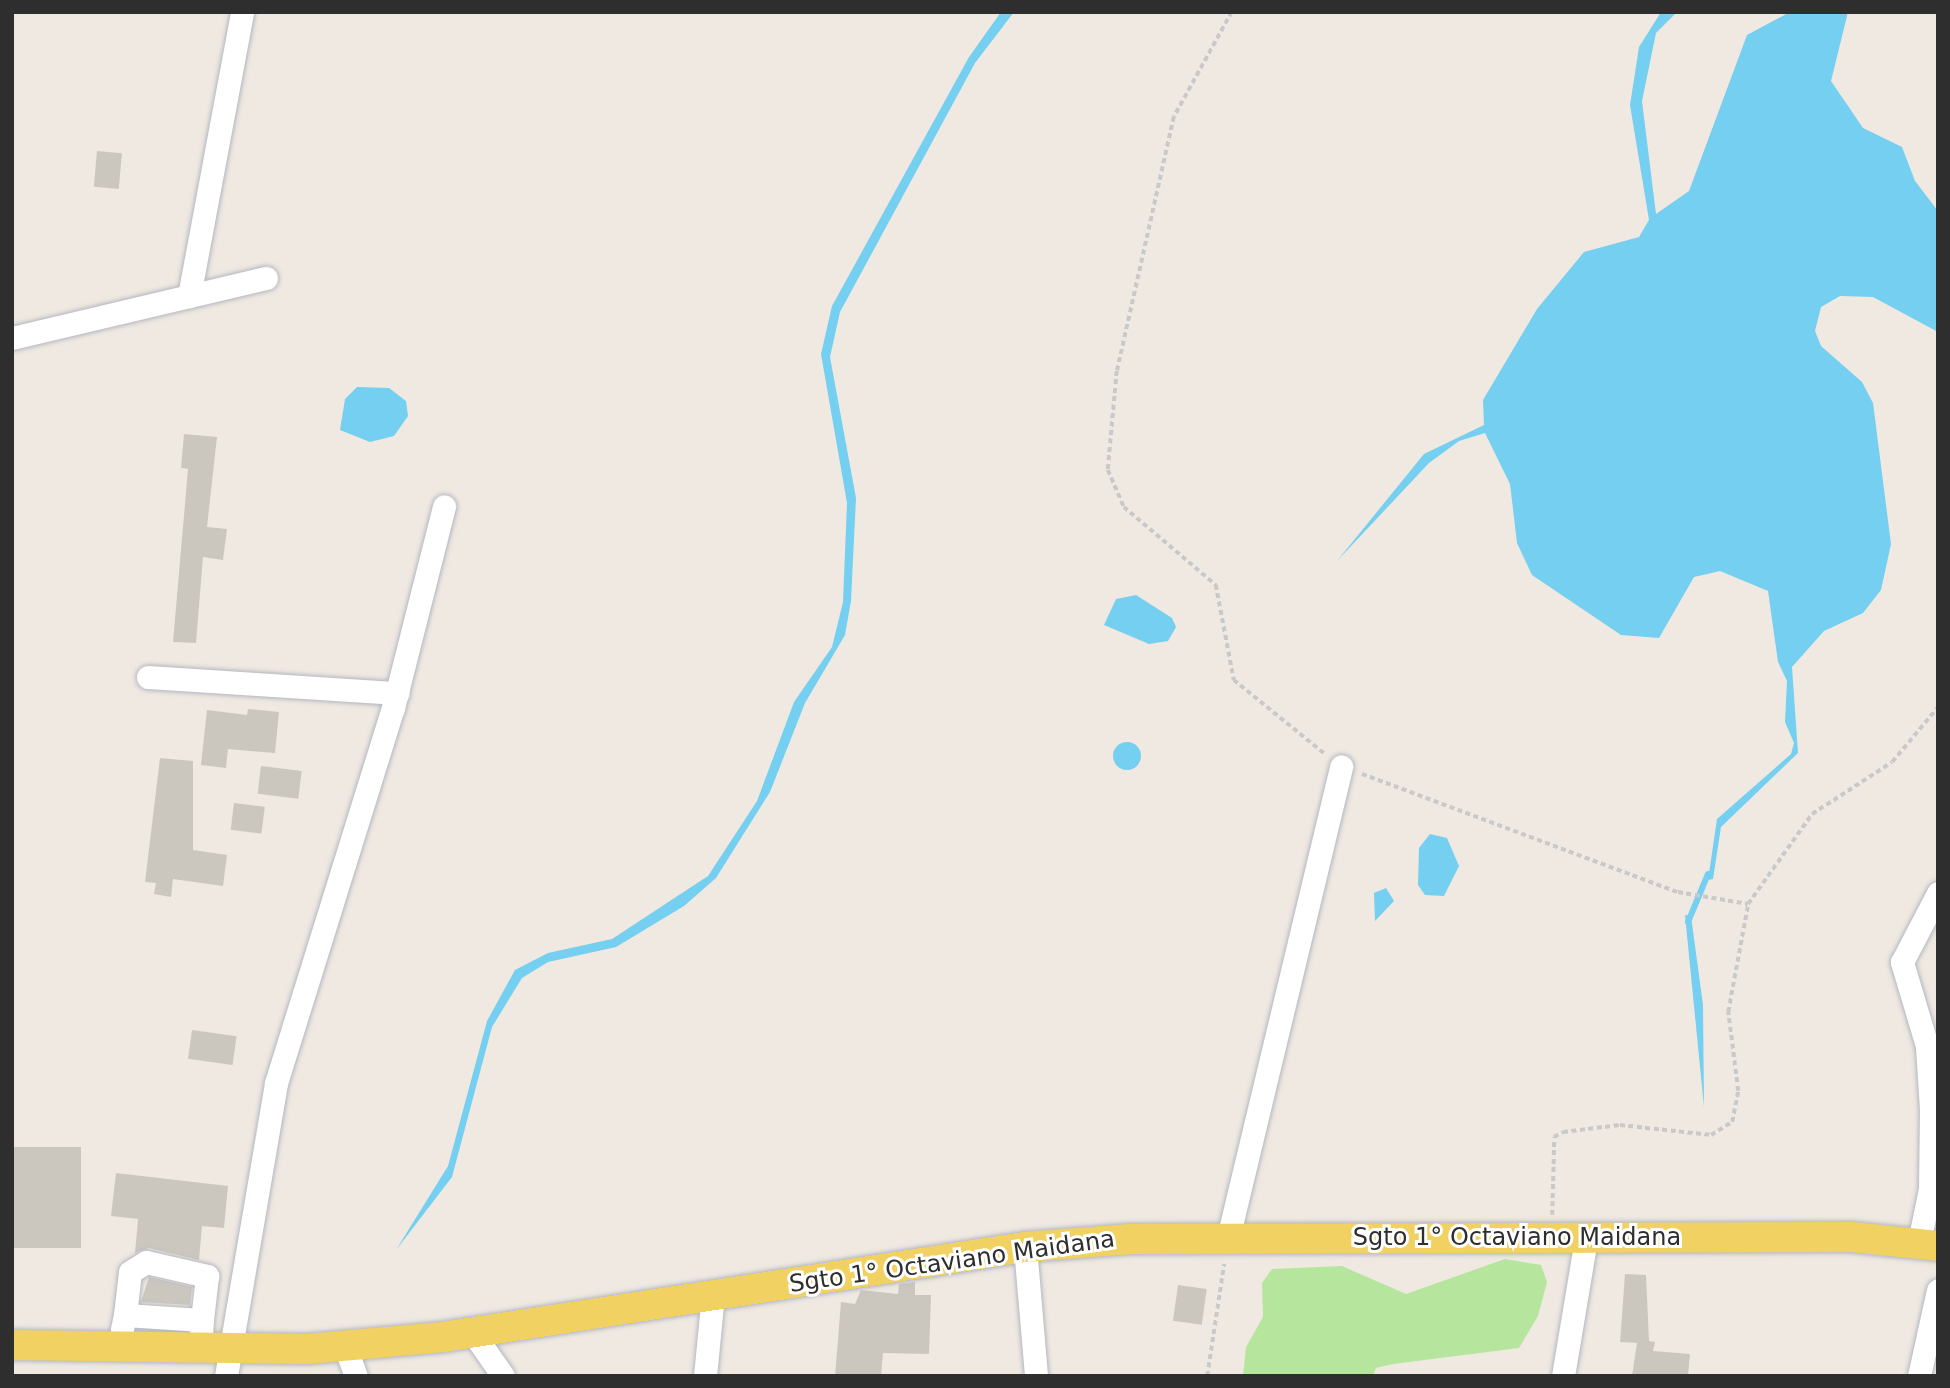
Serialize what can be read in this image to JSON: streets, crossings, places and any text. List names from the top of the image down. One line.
{"streets":{"main road":["Sgto 1° Octaviano Maidana"]}}
